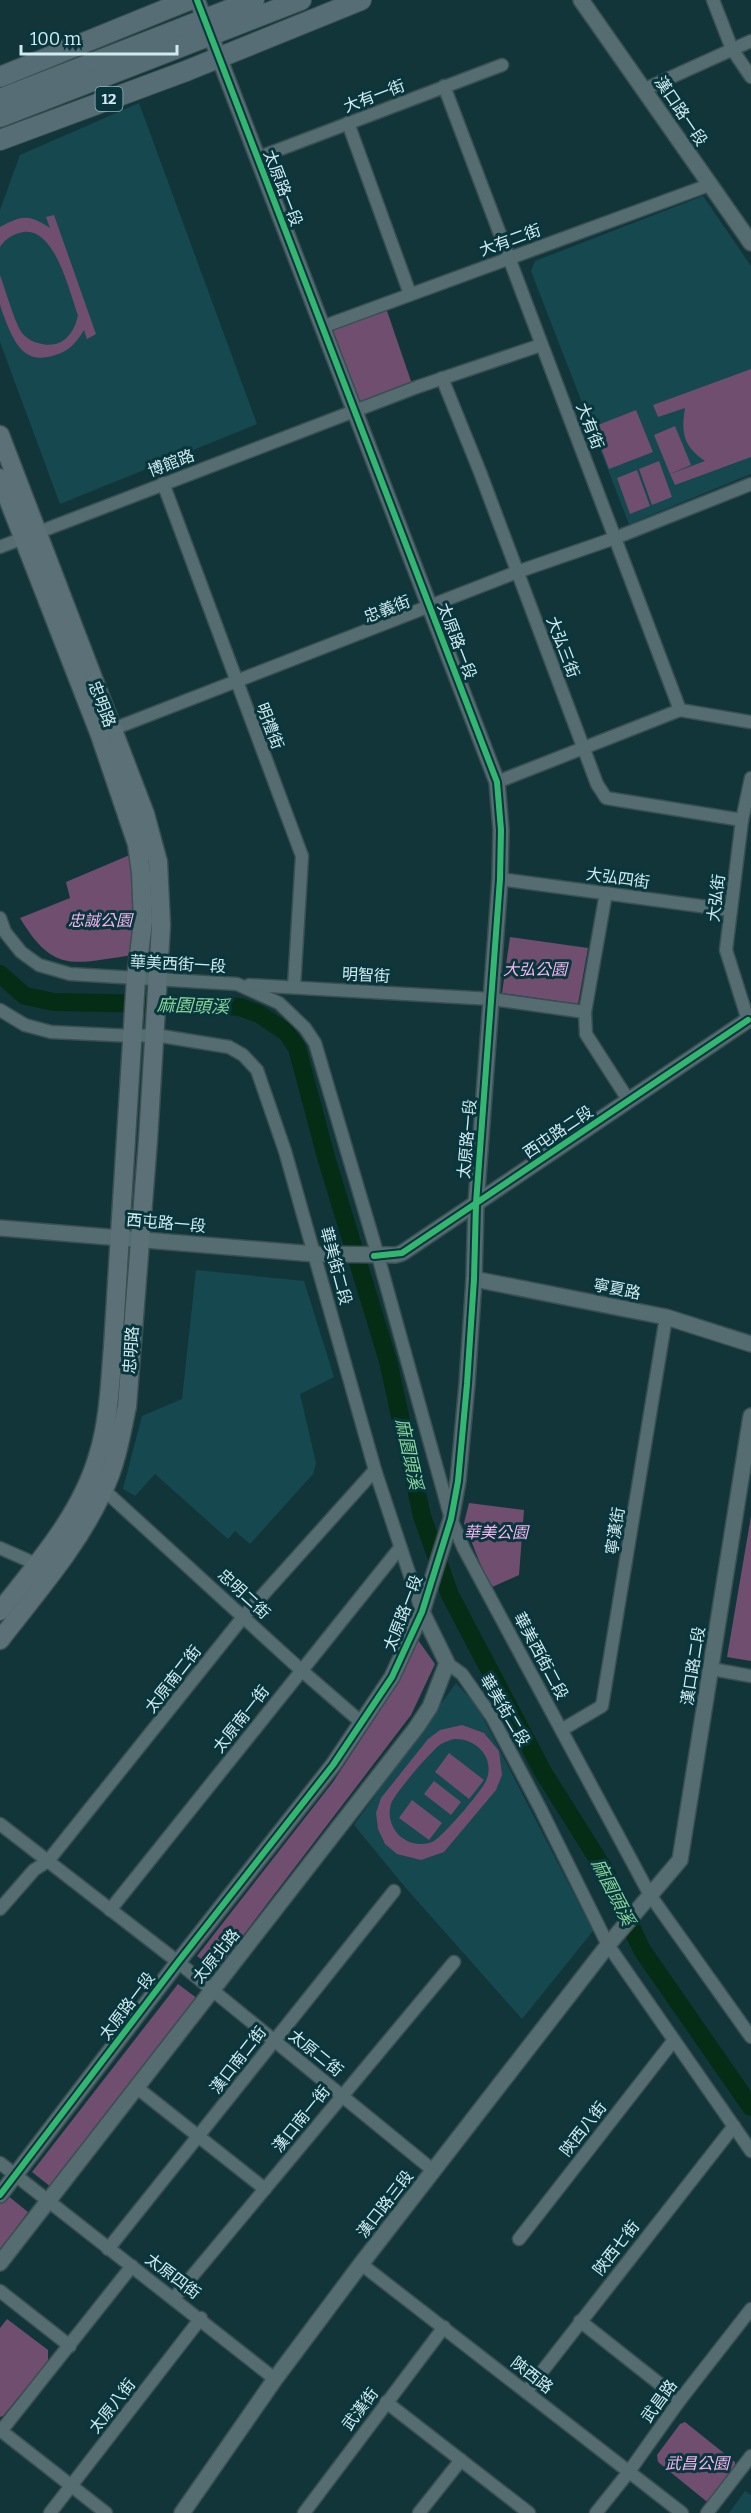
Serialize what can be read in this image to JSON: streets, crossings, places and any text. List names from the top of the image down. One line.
{"streets":{"main road":["12","忠明路"],"street":["大有一街","漢口路一段","太原路一段","大有二街","大有街","博館路","忠義街","大弘三街","明禮街","大弘四街","大弘街","華美西街一段","明智街","西屯路二段","西屯路一段","華美街二段","寧夏路","寧漢街","忠明二街","華美西街二段","漢口路二段","太原南二街","太原南一街","太原北路","太原二街","漢口南二街","漢口南一街","陝西八街","漢口路三段","陜西七街","太原四街","陝西路","武昌路","太原八街","武漢街"]},"crossings":[["大有一街","太原路一段"],["大有一街","大有街"],["12","太原路一段"],["漢口路一段","大有二街"],["太原路一段","大有二街"],["太原路一段","博館路"],["太原路一段","忠義街"],["太原路一段","大弘四街"],["太原路一段","明智街"],["太原路一段","西屯路二段"],["太原路一段","華美街二段"],["太原路一段","寧夏路"],["太原路一段","忠明二街"],["太原路一段","華美西街二段"],["太原路一段","太原二街"],["太原路一段","太原四街"],["大有二街","大有街"],["大有街","博館路"],["大有街","忠義街"],["博館路","大弘三街"],["博館路","忠明路"],["博館路","明禮街"],["忠義街","大弘三街"],["忠義街","忠明路"],["忠義街","明禮街"],["大弘三街","大弘街"],["忠明路","華美西街一段"],["忠明路","西屯路一段"],["忠明路","華美街二段"],["忠明路","忠明二街"],["明禮街","明智街"],["大弘四街","大弘街"],["大弘街","西屯路二段"],["華美西街一段","明智街"],["華美西街一段","西屯路二段"],["華美西街一段","西屯路一段"],["華美西街一段","華美西街二段"],["西屯路二段","西屯路一段"],["西屯路二段","華美西街二段"],["西屯路一段","華美街二段"],["西屯路一段","華美西街二段"],["華美街二段","太原南二街"],["華美街二段","太原南一街"],["華美街二段","太原北路"],["華美街二段","陝西八街"],["華美街二段","漢口路三段"],["華美街二段","陜西七街"],["寧夏路","寧漢街"],["寧漢街","華美西街二段"],["忠明二街","太原南二街"],["忠明二街","太原南一街"],["華美西街二段","漢口路二段"],["漢口路二段","漢口路三段"],["太原南二街","太原二街"],["太原南一街","太原二街"],["太原北路","太原二街"],["太原北路","太原四街"],["太原二街","漢口南二街"],["太原二街","漢口南一街"],["太原二街","漢口路三段"],["漢口南二街","太原四街"],["漢口南一街","太原四街"],["漢口路三段","太原四街"],["漢口路三段","陝西路"],["陜西七街","陝西路"],["太原四街","太原八街"],["陝西路","武昌路"],["陝西路","武漢街"]],"water":["麻園頭溪"],"parks":["忠誠公園","大弘公園","華美公園","武昌公園"],"scale_bar":"100 m"}
